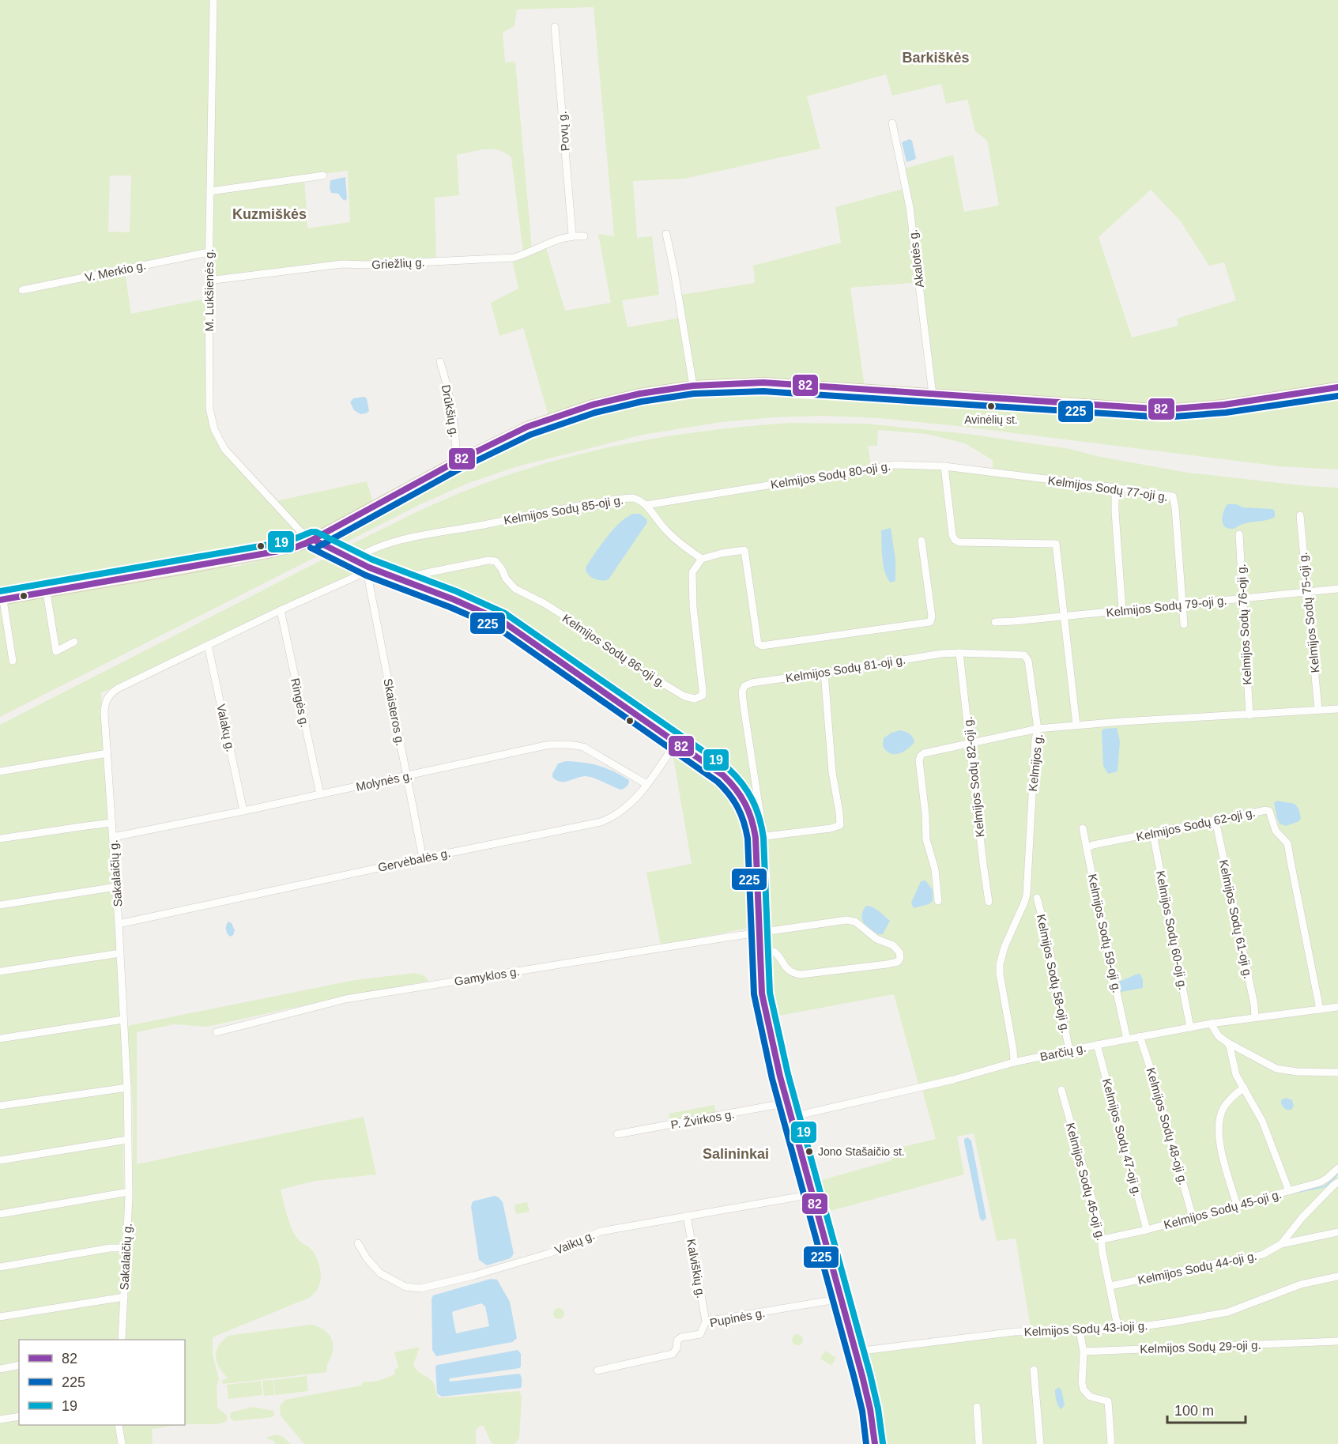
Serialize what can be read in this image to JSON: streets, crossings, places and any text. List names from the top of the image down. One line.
{"streets":{"street":["Povų g.","Akalotės g.","Griežlių g.","V. Merkio g.","M. Lukšienės g.","Drūkšių g.","Kelmijos Sodų 80-oji g.","Kelmijos Sodų 77-oji g.","Kelmijos Sodų 85-oji g.","Kelmijos Sodų 79-oji g.","Kelmijos Sodų 75-oji g.","Kelmijos Sodų 76-oji g.","Kelmijos Sodų 86-oji g.","Kelmijos Sodų 81-oji g.","Ringės g.","Skaisteros g.","Valakų g.","Kelmijos g.","Kelmijos Sodų 82-oji g.","Molynės g.","Kelmijos Sodų 62-oji g.","Gervėbalės g.","Sakalaičių g.","Kelmijos Sodų 61-oji g.","Kelmijos Sodų 60-oji g.","Kelmijos Sodų 59-oji g.","Kelmijos Sodų 58-oji g.","Gamyklos g.","Barčių g.","P. Žvirkos g.","Kelmijos Sodų 48-oji g.","Kelmijos Sodų 47-oji g.","Kelmijos Sodų 46-oji g.","Kelmijos Sodų 45-oji g.","Vaikų g.","Kelmijos Sodų 44-oji g.","Kalviškių g.","Pupinės g.","Kelmijos Sodų 43-ioji g.","Kelmijos Sodų 29-oji g."]},"crossings":[["Povų g.","Griežlių g."],["Griežlių g.","M. Lukšienės g."],["V. Merkio g.","M. Lukšienės g."],["Kelmijos Sodų 80-oji g.","Kelmijos Sodų 77-oji g."],["Kelmijos Sodų 80-oji g.","Kelmijos Sodų 85-oji g."],["Kelmijos Sodų 77-oji g.","Kelmijos Sodų 79-oji g."],["Kelmijos Sodų 79-oji g.","Kelmijos Sodų 75-oji g."],["Kelmijos Sodų 79-oji g.","Kelmijos Sodų 76-oji g."],["Kelmijos Sodų 75-oji g.","Kelmijos g."],["Kelmijos Sodų 76-oji g.","Kelmijos g."],["Kelmijos Sodų 81-oji g.","Kelmijos g."],["Kelmijos Sodų 81-oji g.","Kelmijos Sodų 82-oji g."],["Ringės g.","Molynės g."],["Ringės g.","Sakalaičių g."],["Skaisteros g.","Molynės g."],["Skaisteros g.","Gervėbalės g."],["Skaisteros g.","Sakalaičių g."],["Valakų g.","Molynės g."],["Valakų g.","Sakalaičių g."],["Kelmijos g.","Barčių g."],["Molynės g.","Gervėbalės g."],["Molynės g.","Sakalaičių g."],["Kelmijos Sodų 62-oji g.","Kelmijos Sodų 61-oji g."],["Kelmijos Sodų 62-oji g.","Kelmijos Sodų 60-oji g."],["Kelmijos Sodų 62-oji g.","Kelmijos Sodų 59-oji g."],["Kelmijos Sodų 62-oji g.","Barčių g."],["Gervėbalės g.","Sakalaičių g."],["Kelmijos Sodų 61-oji g.","Barčių g."],["Kelmijos Sodų 60-oji g.","Barčių g."],["Kelmijos Sodų 59-oji g.","Barčių g."],["Kelmijos Sodų 58-oji g.","Barčių g."],["Barčių g.","Kelmijos Sodų 48-oji g."],["Barčių g.","Kelmijos Sodų 47-oji g."],["Kelmijos Sodų 48-oji g.","Kelmijos Sodų 45-oji g."],["Kelmijos Sodų 47-oji g.","Kelmijos Sodų 45-oji g."],["Kelmijos Sodų 46-oji g.","Kelmijos Sodų 45-oji g."],["Kelmijos Sodų 46-oji g.","Kelmijos Sodų 44-oji g."],["Kelmijos Sodų 46-oji g.","Kelmijos Sodų 43-ioji g."],["Vaikų g.","Kalviškių g."],["Kalviškių g.","Pupinės g."]],"districts":["Barkiškės","Kuzmiškės","Salininkai"],"places":["Avinėlių st.","Jono Stašaičio st."],"lines":["transit line 82","transit line 225","transit line 19"],"legend":["82","225","19"],"scale_bar":"100 m"}
